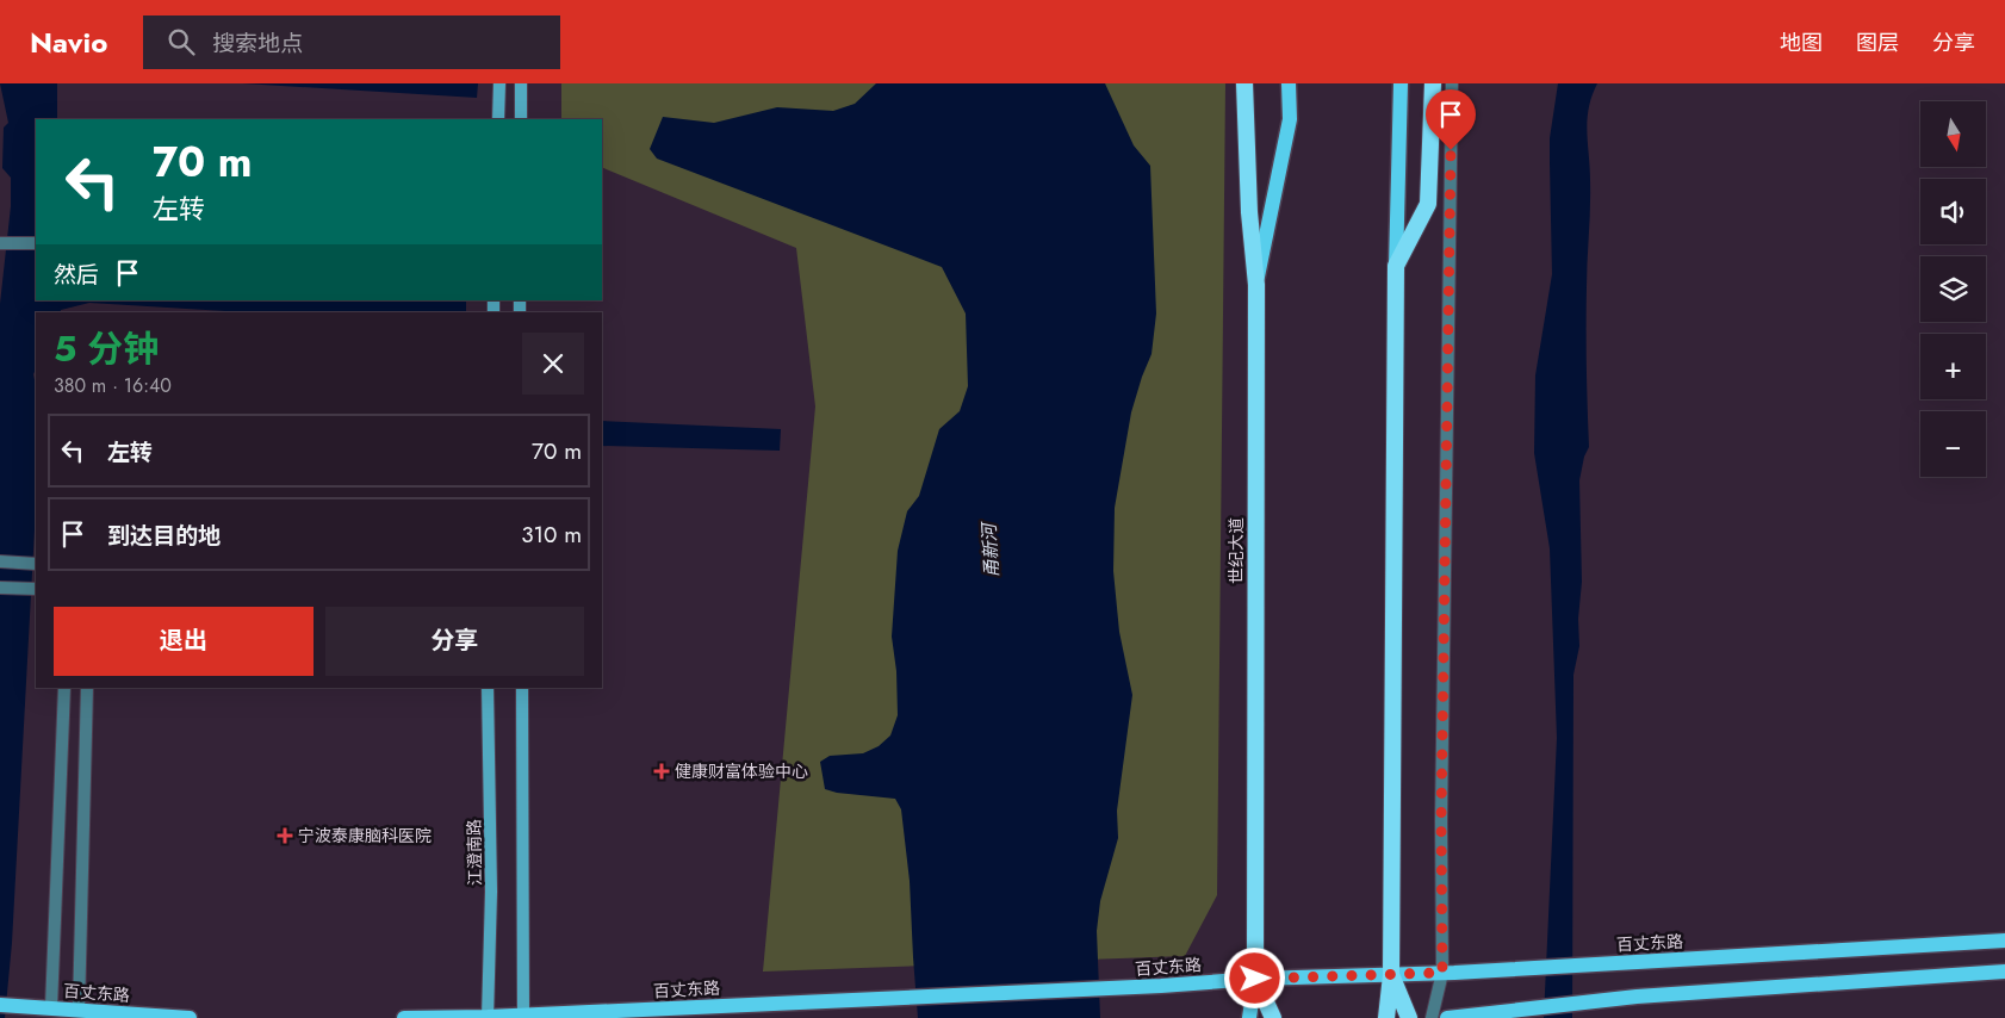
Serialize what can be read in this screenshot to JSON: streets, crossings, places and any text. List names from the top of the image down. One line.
{"streets":{"highway":["世纪大道"],"main road":["江澄南路","百丈东路"]},"crossings":[["世纪大道","百丈东路"],["江澄南路","百丈东路"]],"water":["甬新河"],"places":{"health":["健康财富体验中心","宁波泰康脑科医院"]},"north":"bottom","page":{"header":"Navio","search":"搜索地点","nav":["地图","图层","分享"],"map_buttons":["+","−"],"turn":["70 m","左转"],"then":"然后","heading":["5 分钟","380 m · 16:40"],"list":[{"name":"左转","value":"70 m"},{"name":"到达目的地","value":"310 m"}],"buttons":["退出","分享"]}}
